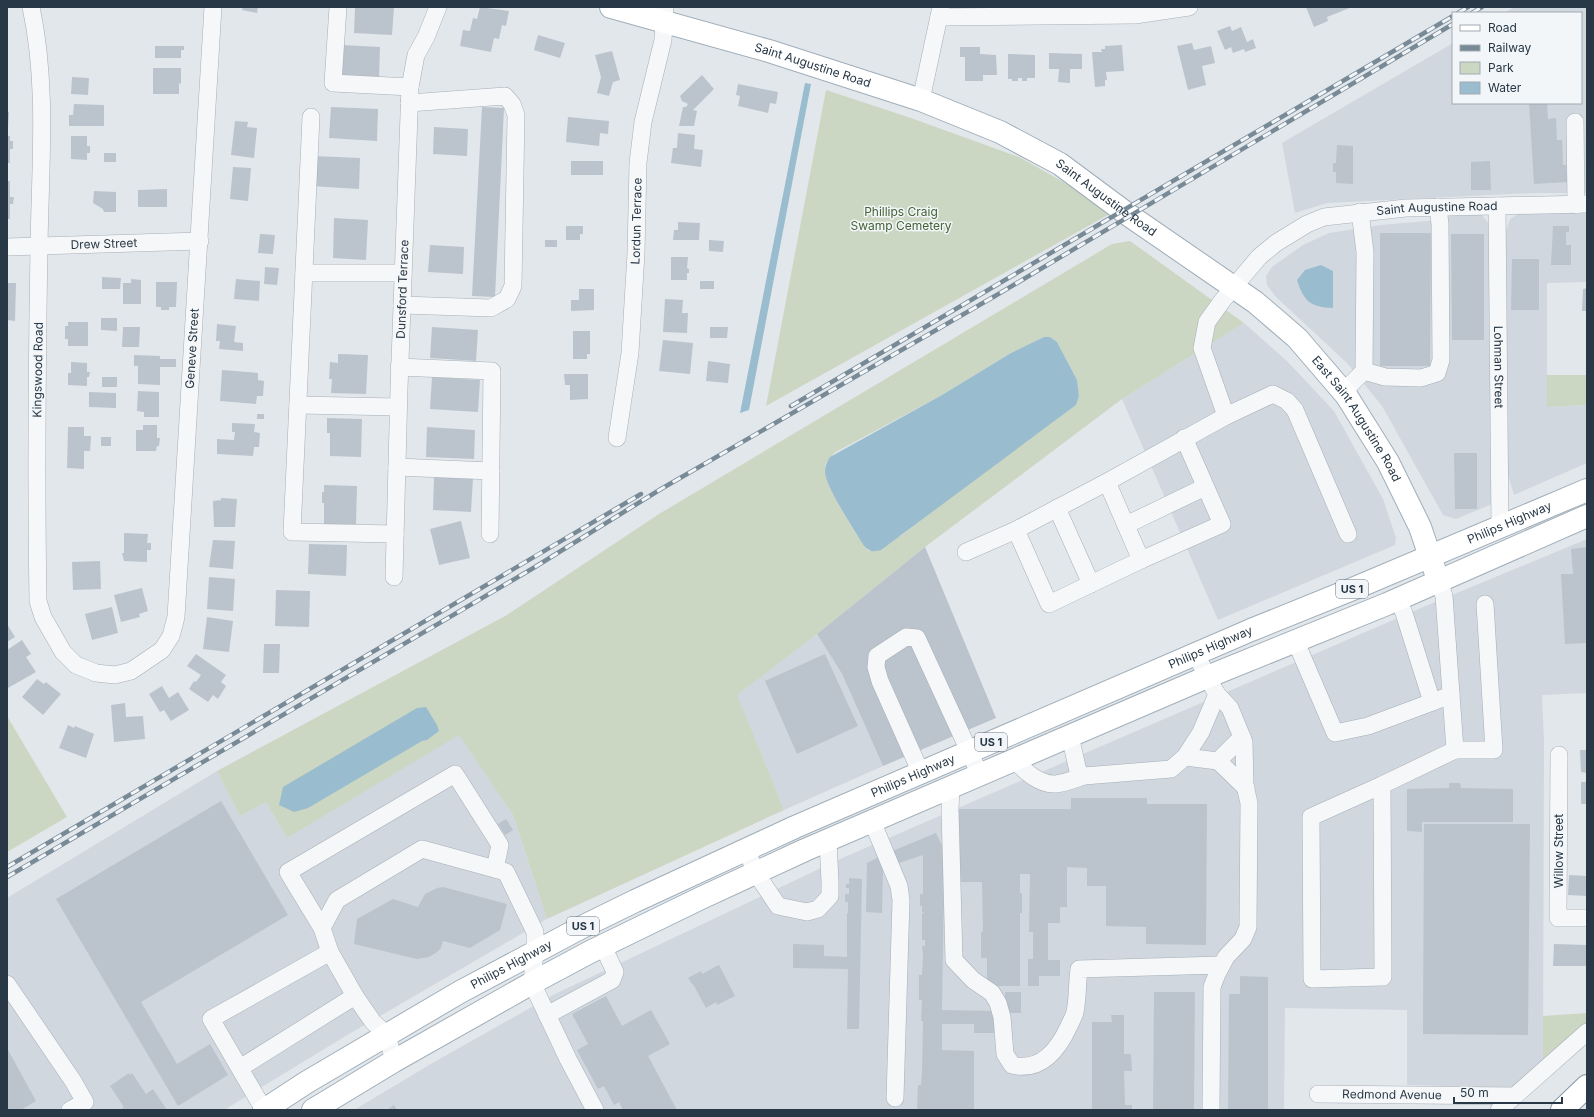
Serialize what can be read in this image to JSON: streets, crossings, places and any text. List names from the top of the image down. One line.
{"streets":{"main road":["Saint Augustine Road","East Saint Augustine Road","Philips Highway","US 1"],"street":["Lordun Terrace","Drew Street","Dunsford Terrace","Geneve Street","Lohman Street","Kingswood Road","Willow Street","Redmond Avenue"]},"crossings":[["Saint Augustine Road","Lordun Terrace"],["Saint Augustine Road","Lohman Street"],["Saint Augustine Road","East Saint Augustine Road"],["Drew Street","Geneve Street"],["Drew Street","Kingswood Road"],["Geneve Street","Kingswood Road"],["Lohman Street","Philips Highway"],["East Saint Augustine Road","Philips Highway"]],"parks":["Phillips Craig Swamp Cemetery"],"legend":["Road","Railway","Park","Water"],"scale_bar":"50 m"}
